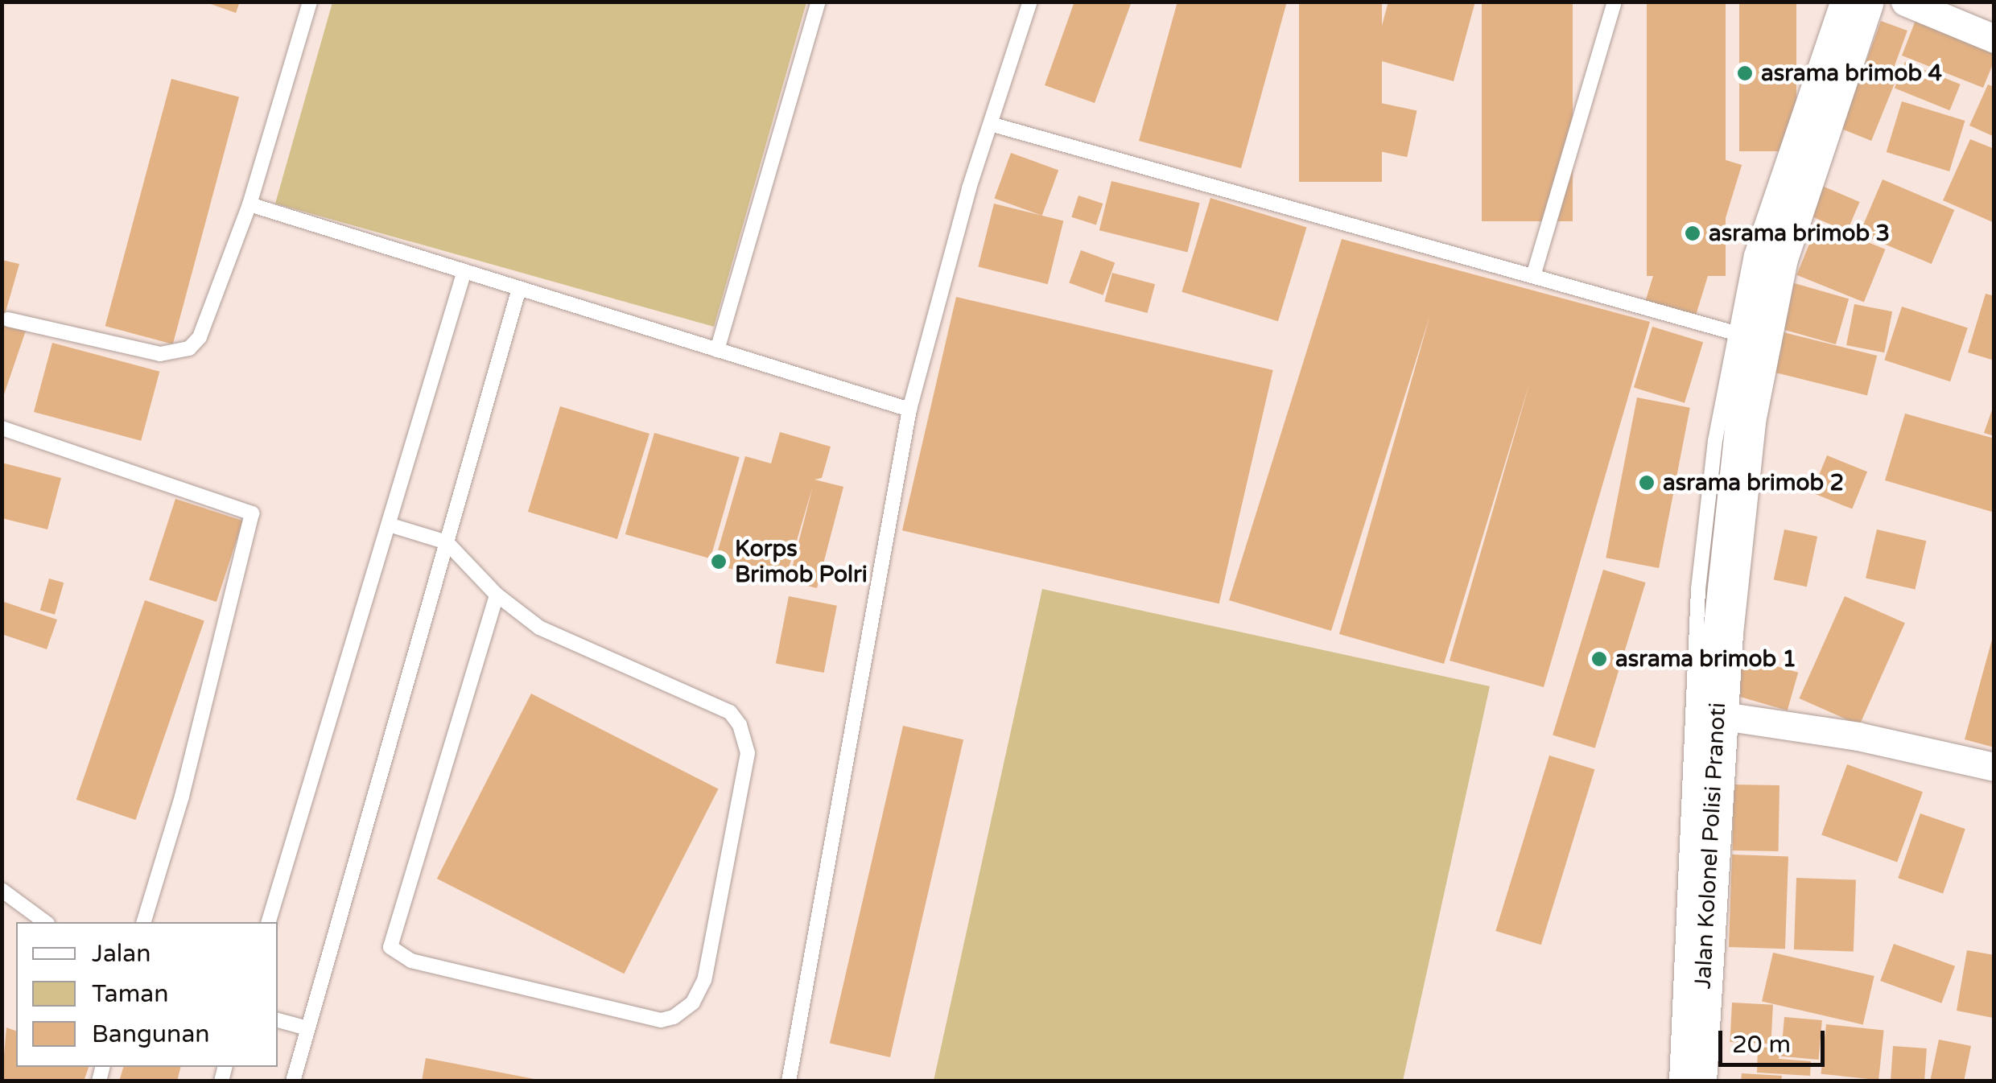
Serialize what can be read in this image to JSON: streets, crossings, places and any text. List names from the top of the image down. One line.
{"streets":{"street":["Jalan Kolonel Polisi Pranoti"]},"places":["asrama brimob 4","asrama brimob 3","asrama brimob 2","Korps Brimob Polri","asrama brimob 1"],"legend":["Jalan","Taman","Bangunan"],"scale_bar":"20 m"}
